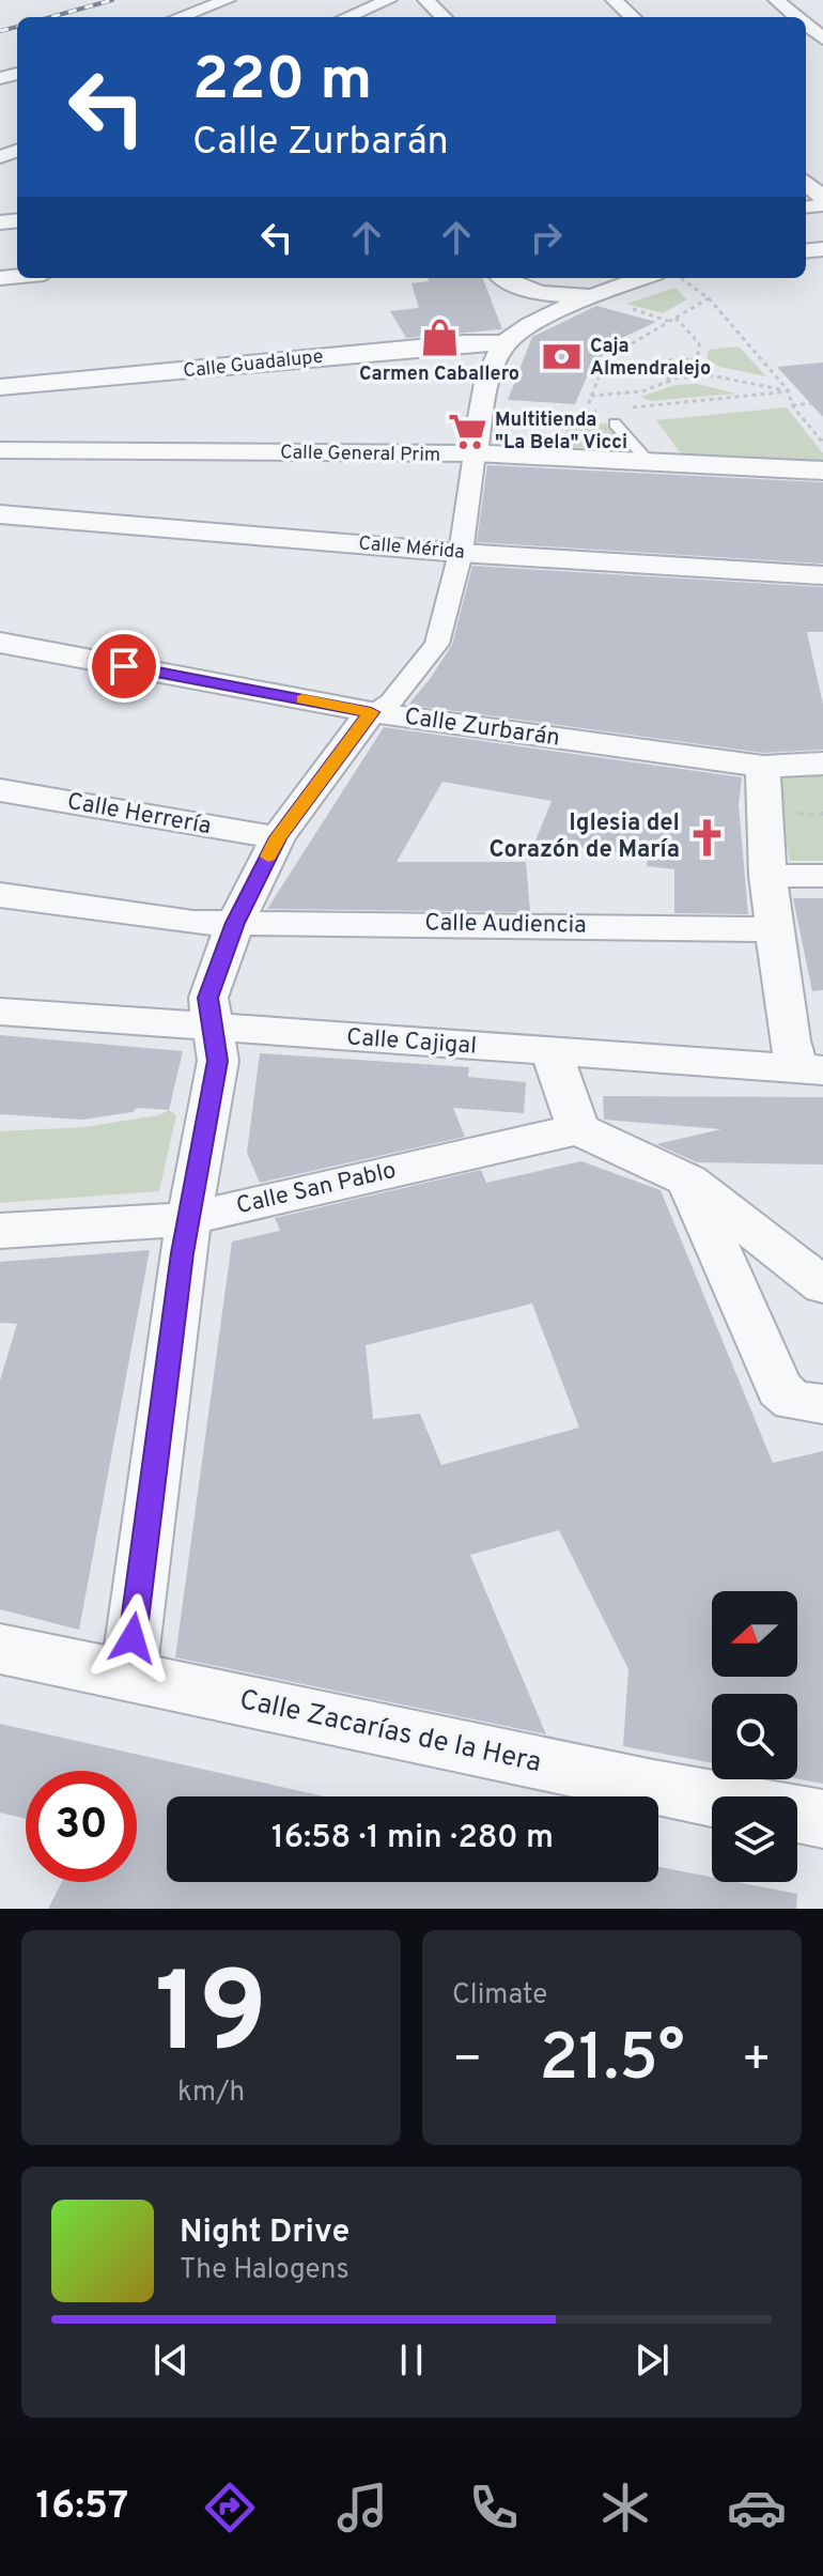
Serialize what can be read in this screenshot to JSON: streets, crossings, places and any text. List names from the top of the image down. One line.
{"streets":{"street":["Calle Guadalupe","Calle General Prim","Calle Mérida","Calle Zurbarán","Calle Herrería","Calle Audiencia","Calle Cajigal","Calle San Pablo","Calle Zacarías de la Hera"]},"places":{"shop":["Carmen Caballero"],"bank":["Caja Almendralejo"],"supermarket":["Multitienda \"La Bela\" Vicci"],"church":["Iglesia del Corazón de María"]},"north":"left","page":{"turn":["220 m","Calle Zurbarán"],"limit":"30","trip":"16:58 · 1 min · 280 m","tile":[["19","km/h"],"Climate"],"heat":["−","21.5°","+"],"song":["Night Drive","The Halogens"],"tabs":"16:57"}}
